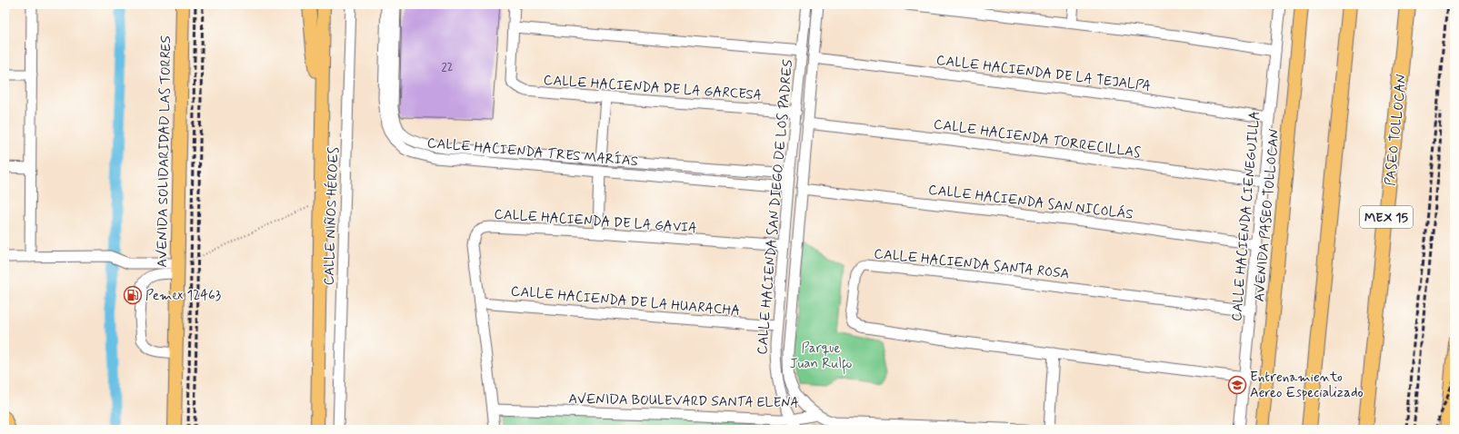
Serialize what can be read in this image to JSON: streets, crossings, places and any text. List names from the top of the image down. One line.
{"streets":{"highway":["PASEO TOLLOCAN","MEX 15"],"main road":["AVENIDA SOLIDARIDAD LAS TORRES","AVENIDA PASEO TOLLOCAN"],"street":["CALLE HACIENDA DE LA TEJALPA","CALLE HACIENDA DE LA GARCESA","CALLE HACIENDA TORRECILLAS","CALLE HACIENDA TRES MARÍAS","CALLE HACIENDA SAN NICOLÁS","CALLE HACIENDA SAN DIEGO DE LOS PADRES","CALLE NIÑOS HÉROES","CALLE HACIENDA CIENEGUILLA","CALLE HACIENDA DE LA GAVIA","CALLE HACIENDA SANTA ROSA","CALLE HACIENDA DE LA HUARACHA","AVENIDA BOULEVARD SANTA ELENA"]},"crossings":[["CALLE HACIENDA DE LA TEJALPA","CALLE HACIENDA SAN DIEGO DE LOS PADRES"],["CALLE HACIENDA DE LA TEJALPA","CALLE HACIENDA CIENEGUILLA"],["CALLE HACIENDA DE LA GARCESA","CALLE HACIENDA SAN DIEGO DE LOS PADRES"],["CALLE HACIENDA TORRECILLAS","CALLE HACIENDA SAN DIEGO DE LOS PADRES"],["CALLE HACIENDA TORRECILLAS","CALLE HACIENDA CIENEGUILLA"],["CALLE HACIENDA TRES MARÍAS","CALLE HACIENDA SAN DIEGO DE LOS PADRES"],["CALLE HACIENDA SAN NICOLÁS","CALLE HACIENDA SAN DIEGO DE LOS PADRES"],["CALLE HACIENDA SAN NICOLÁS","CALLE HACIENDA CIENEGUILLA"],["CALLE HACIENDA SAN DIEGO DE LOS PADRES","CALLE HACIENDA DE LA GAVIA"],["CALLE HACIENDA SAN DIEGO DE LOS PADRES","CALLE HACIENDA DE LA HUARACHA"],["CALLE HACIENDA SAN DIEGO DE LOS PADRES","AVENIDA BOULEVARD SANTA ELENA"],["CALLE HACIENDA CIENEGUILLA","CALLE HACIENDA SANTA ROSA"],["CALLE HACIENDA DE LA GAVIA","CALLE HACIENDA DE LA HUARACHA"],["CALLE HACIENDA DE LA GAVIA","AVENIDA BOULEVARD SANTA ELENA"]],"parks":["Parque Juan Rulfo"],"places":{"fuel station":["Pemex 12463"],"school or university":["Entrenamiento Aereo Especializado"]},"house_numbers":["22"]}
